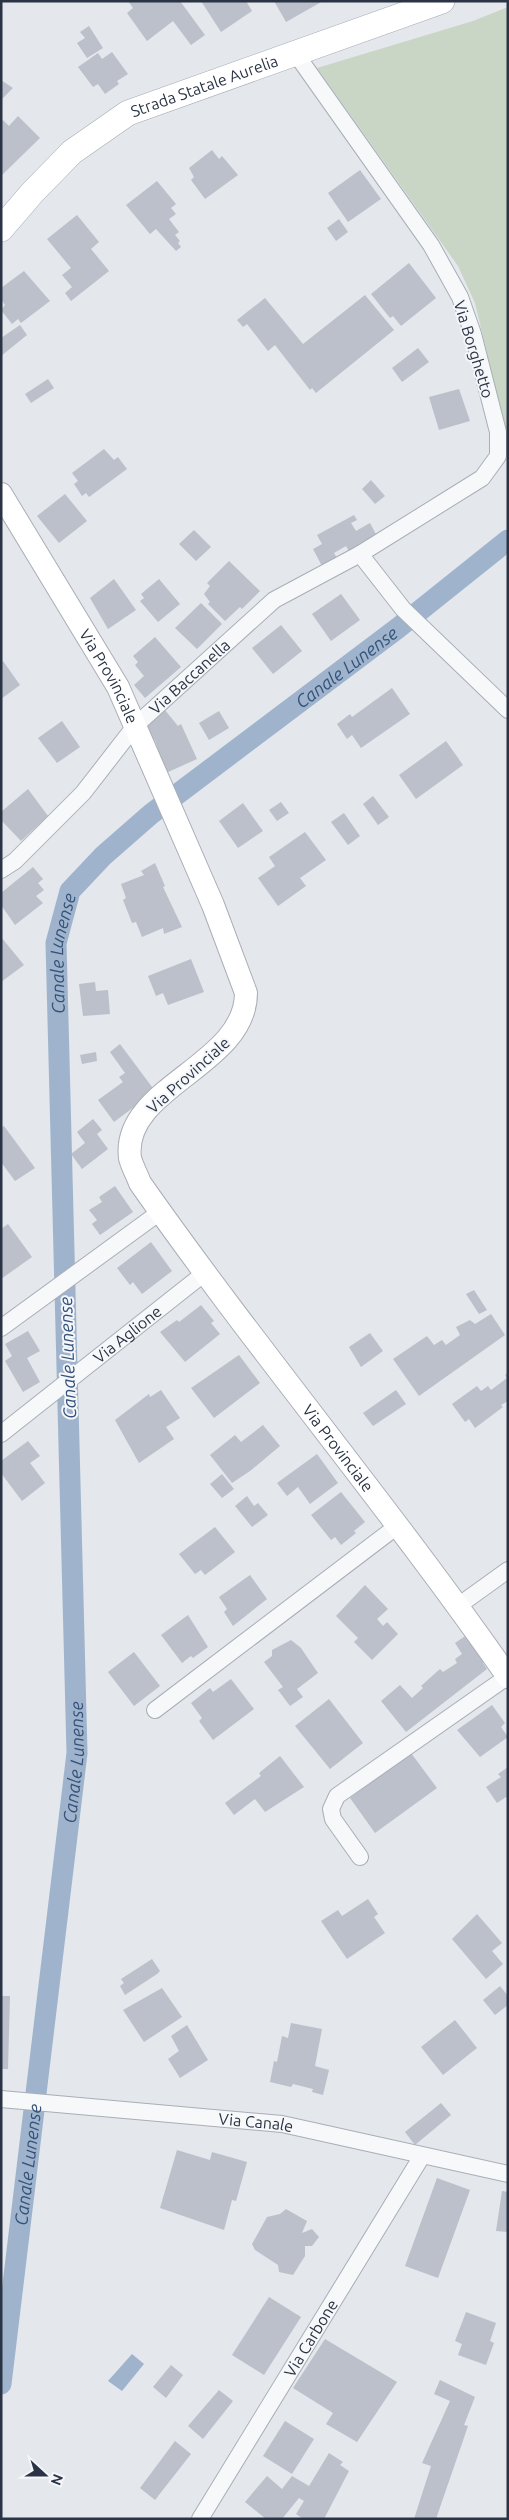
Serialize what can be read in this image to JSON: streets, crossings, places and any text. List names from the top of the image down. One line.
{"streets":{"main road":["Strada Statale Aurelia"],"street":["Via Borghetto","Via Baccanella","Via Provinciale","Via Aglione","Via Canale","Via Carbone"]},"crossings":[["Strada Statale Aurelia","Via Borghetto"],["Via Borghetto","Via Baccanella"],["Via Baccanella","Via Provinciale"],["Via Provinciale","Via Aglione"],["Via Canale","Via Carbone"]],"water":["Canale Lunense"],"north":"right"}
